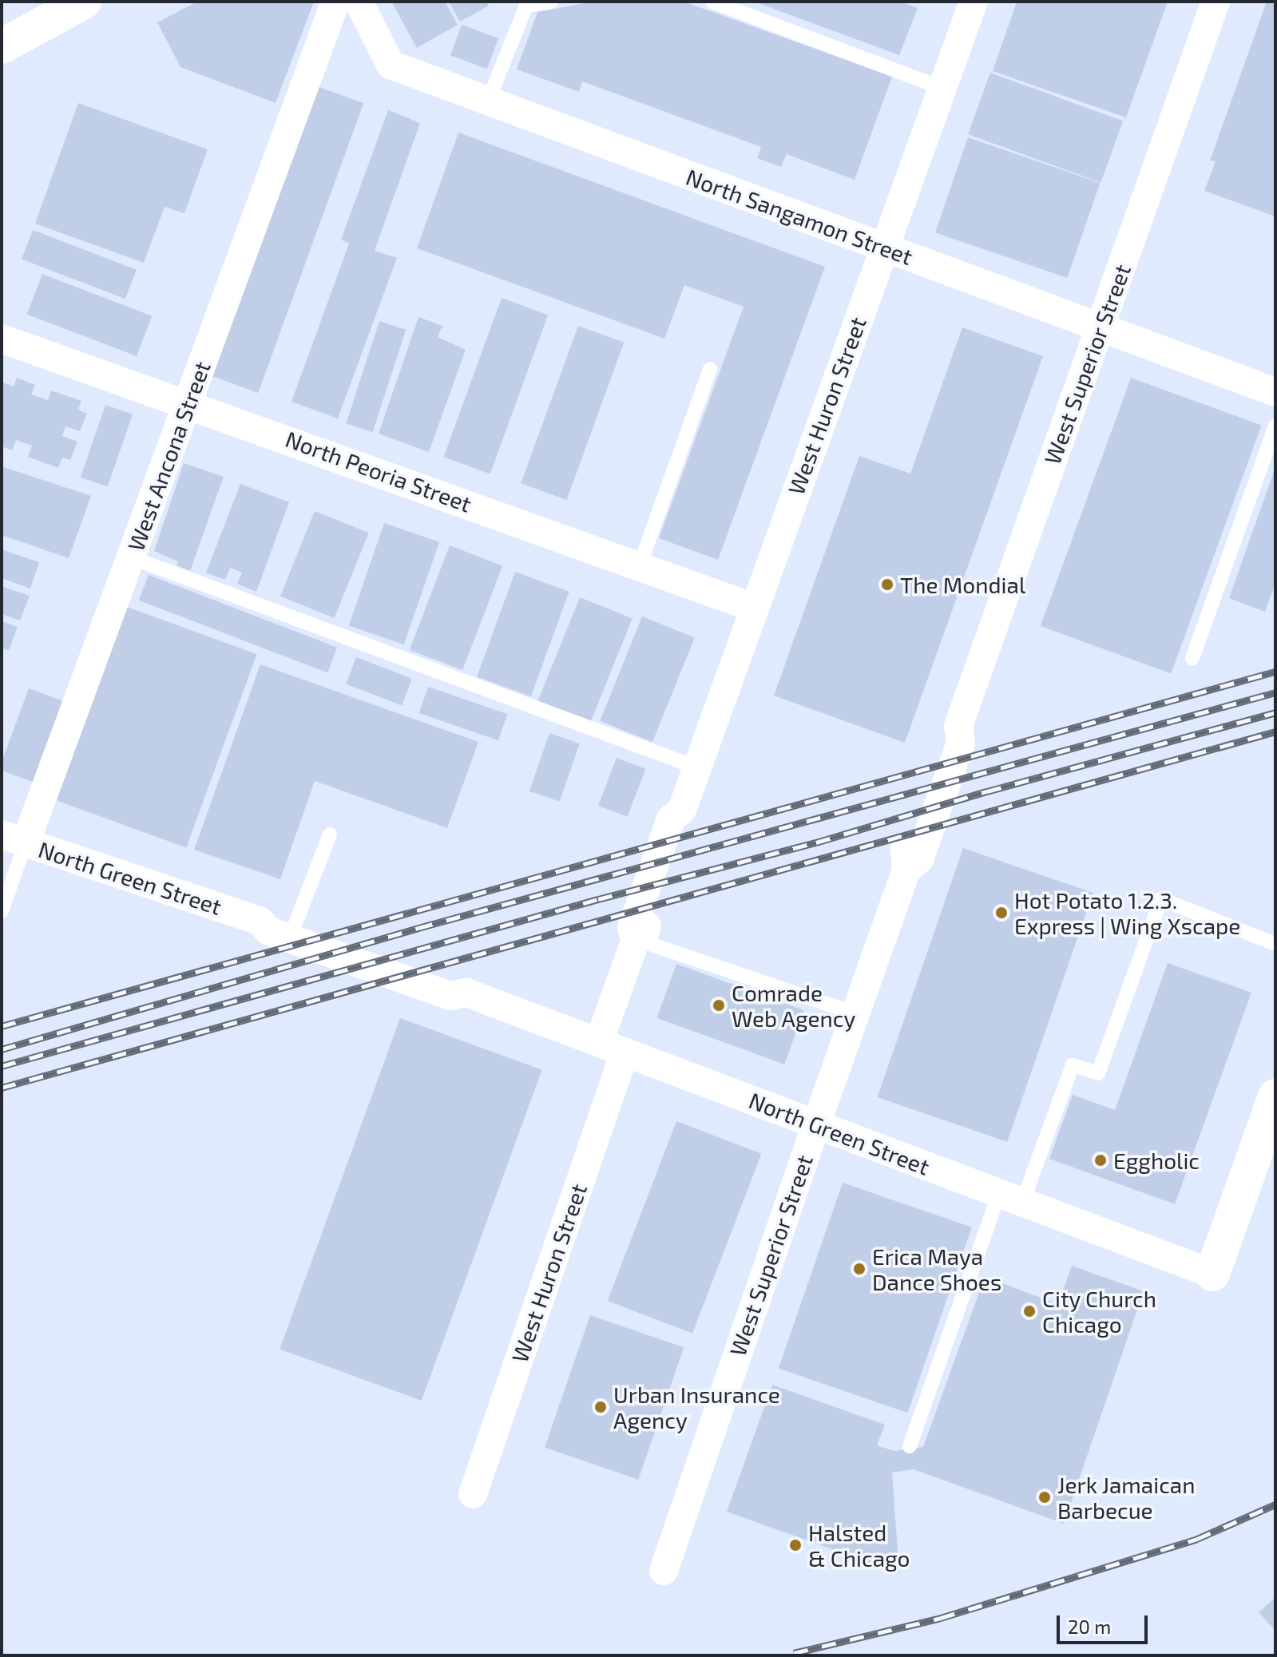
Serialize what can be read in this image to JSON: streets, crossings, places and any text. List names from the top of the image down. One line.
{"streets":{"street":["North Sangamon Street","West Superior Street","West Huron Street","West Ancona Street","North Peoria Street","North Green Street"]},"crossings":[["North Sangamon Street","West Superior Street"],["North Sangamon Street","West Huron Street"],["West Superior Street","North Green Street"],["West Huron Street","North Peoria Street"],["West Huron Street","North Green Street"],["West Ancona Street","North Peoria Street"],["West Ancona Street","North Green Street"]],"places":["The Mondial","Hot Potato 1.2.3. Express | Wing Xscape","Comrade Web Agency","Eggholic","Erica Maya Dance Shoes","City Church Chicago","Urban Insurance Agency","Jerk Jamaican Barbecue","Halsted & Chicago"],"scale_bar":"20 m"}
